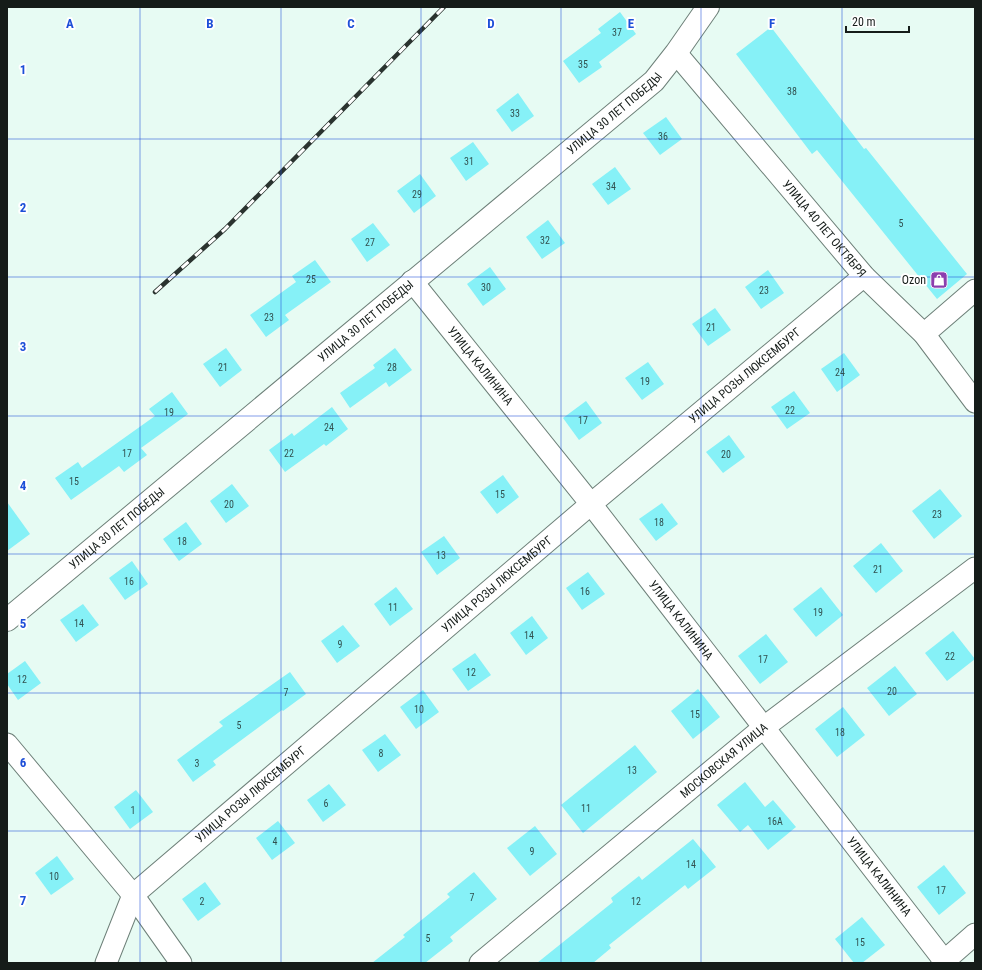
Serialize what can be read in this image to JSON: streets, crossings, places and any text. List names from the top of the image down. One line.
{"streets":{"main road":["УЛИЦА 30 ЛЕТ ПОБЕДЫ"],"street":["УЛИЦА 40 ЛЕТ ОКТЯБРЯ","УЛИЦА КАЛИНИНА","УЛИЦА РОЗЫ ЛЮКСЕМБУРГ","МОСКОВСКАЯ УЛИЦА"]},"crossings":[["УЛИЦА 30 ЛЕТ ПОБЕДЫ","УЛИЦА 40 ЛЕТ ОКТЯБРЯ"],["УЛИЦА 30 ЛЕТ ПОБЕДЫ","УЛИЦА КАЛИНИНА"],["УЛИЦА 40 ЛЕТ ОКТЯБРЯ","УЛИЦА РОЗЫ ЛЮКСЕМБУРГ"],["УЛИЦА КАЛИНИНА","УЛИЦА РОЗЫ ЛЮКСЕМБУРГ"],["УЛИЦА КАЛИНИНА","МОСКОВСКАЯ УЛИЦА"]],"places":{"shop":["Ozon"]},"house_numbers":["37","35","38","33","36","31","34","29","5","32","27","25","30","23","23","21","21","28","24","19","22","19","17","24","17","22","20","15","15","20","23","18","18","13","21","16","16","11","19","14","14","9","22","17","12","12","20","7","10","15","5","18","8","3","13","6","11","1","16А","4","9","14","10","17","7","2","12","5","15"],"scale_bar":"20 m","grid":{"columns":["A","B","C","D","E","F"],"rows":["1","2","3","4","5","6","7"]}}
